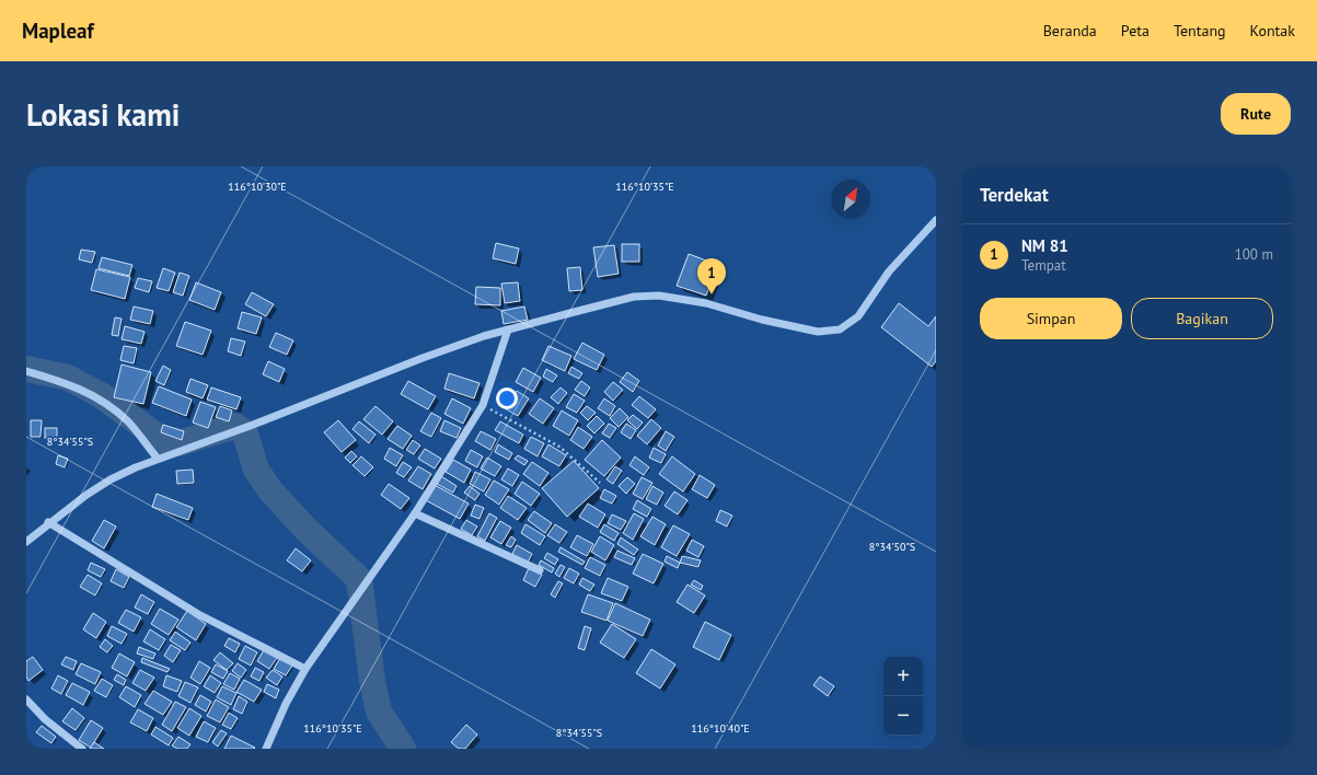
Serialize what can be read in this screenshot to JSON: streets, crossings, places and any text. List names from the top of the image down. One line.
{"north":"top right","page":{"header":"Mapleaf","nav":["Beranda","Peta","Tentang","Kontak"],"buttons":["Rute",["Simpan","Bagikan"]],"title":"Lokasi kami","heading":"Terdekat","list":[{"mark":"1","name":"NM 81","note":"Tempat","value":"100 m"}],"pins":"1","map_buttons":["+","−"]},"coordinates":["116°10'30\"E","116°10'35\"E","8°34'55\"S","8°34'50\"S","116°10'40\"E"]}
